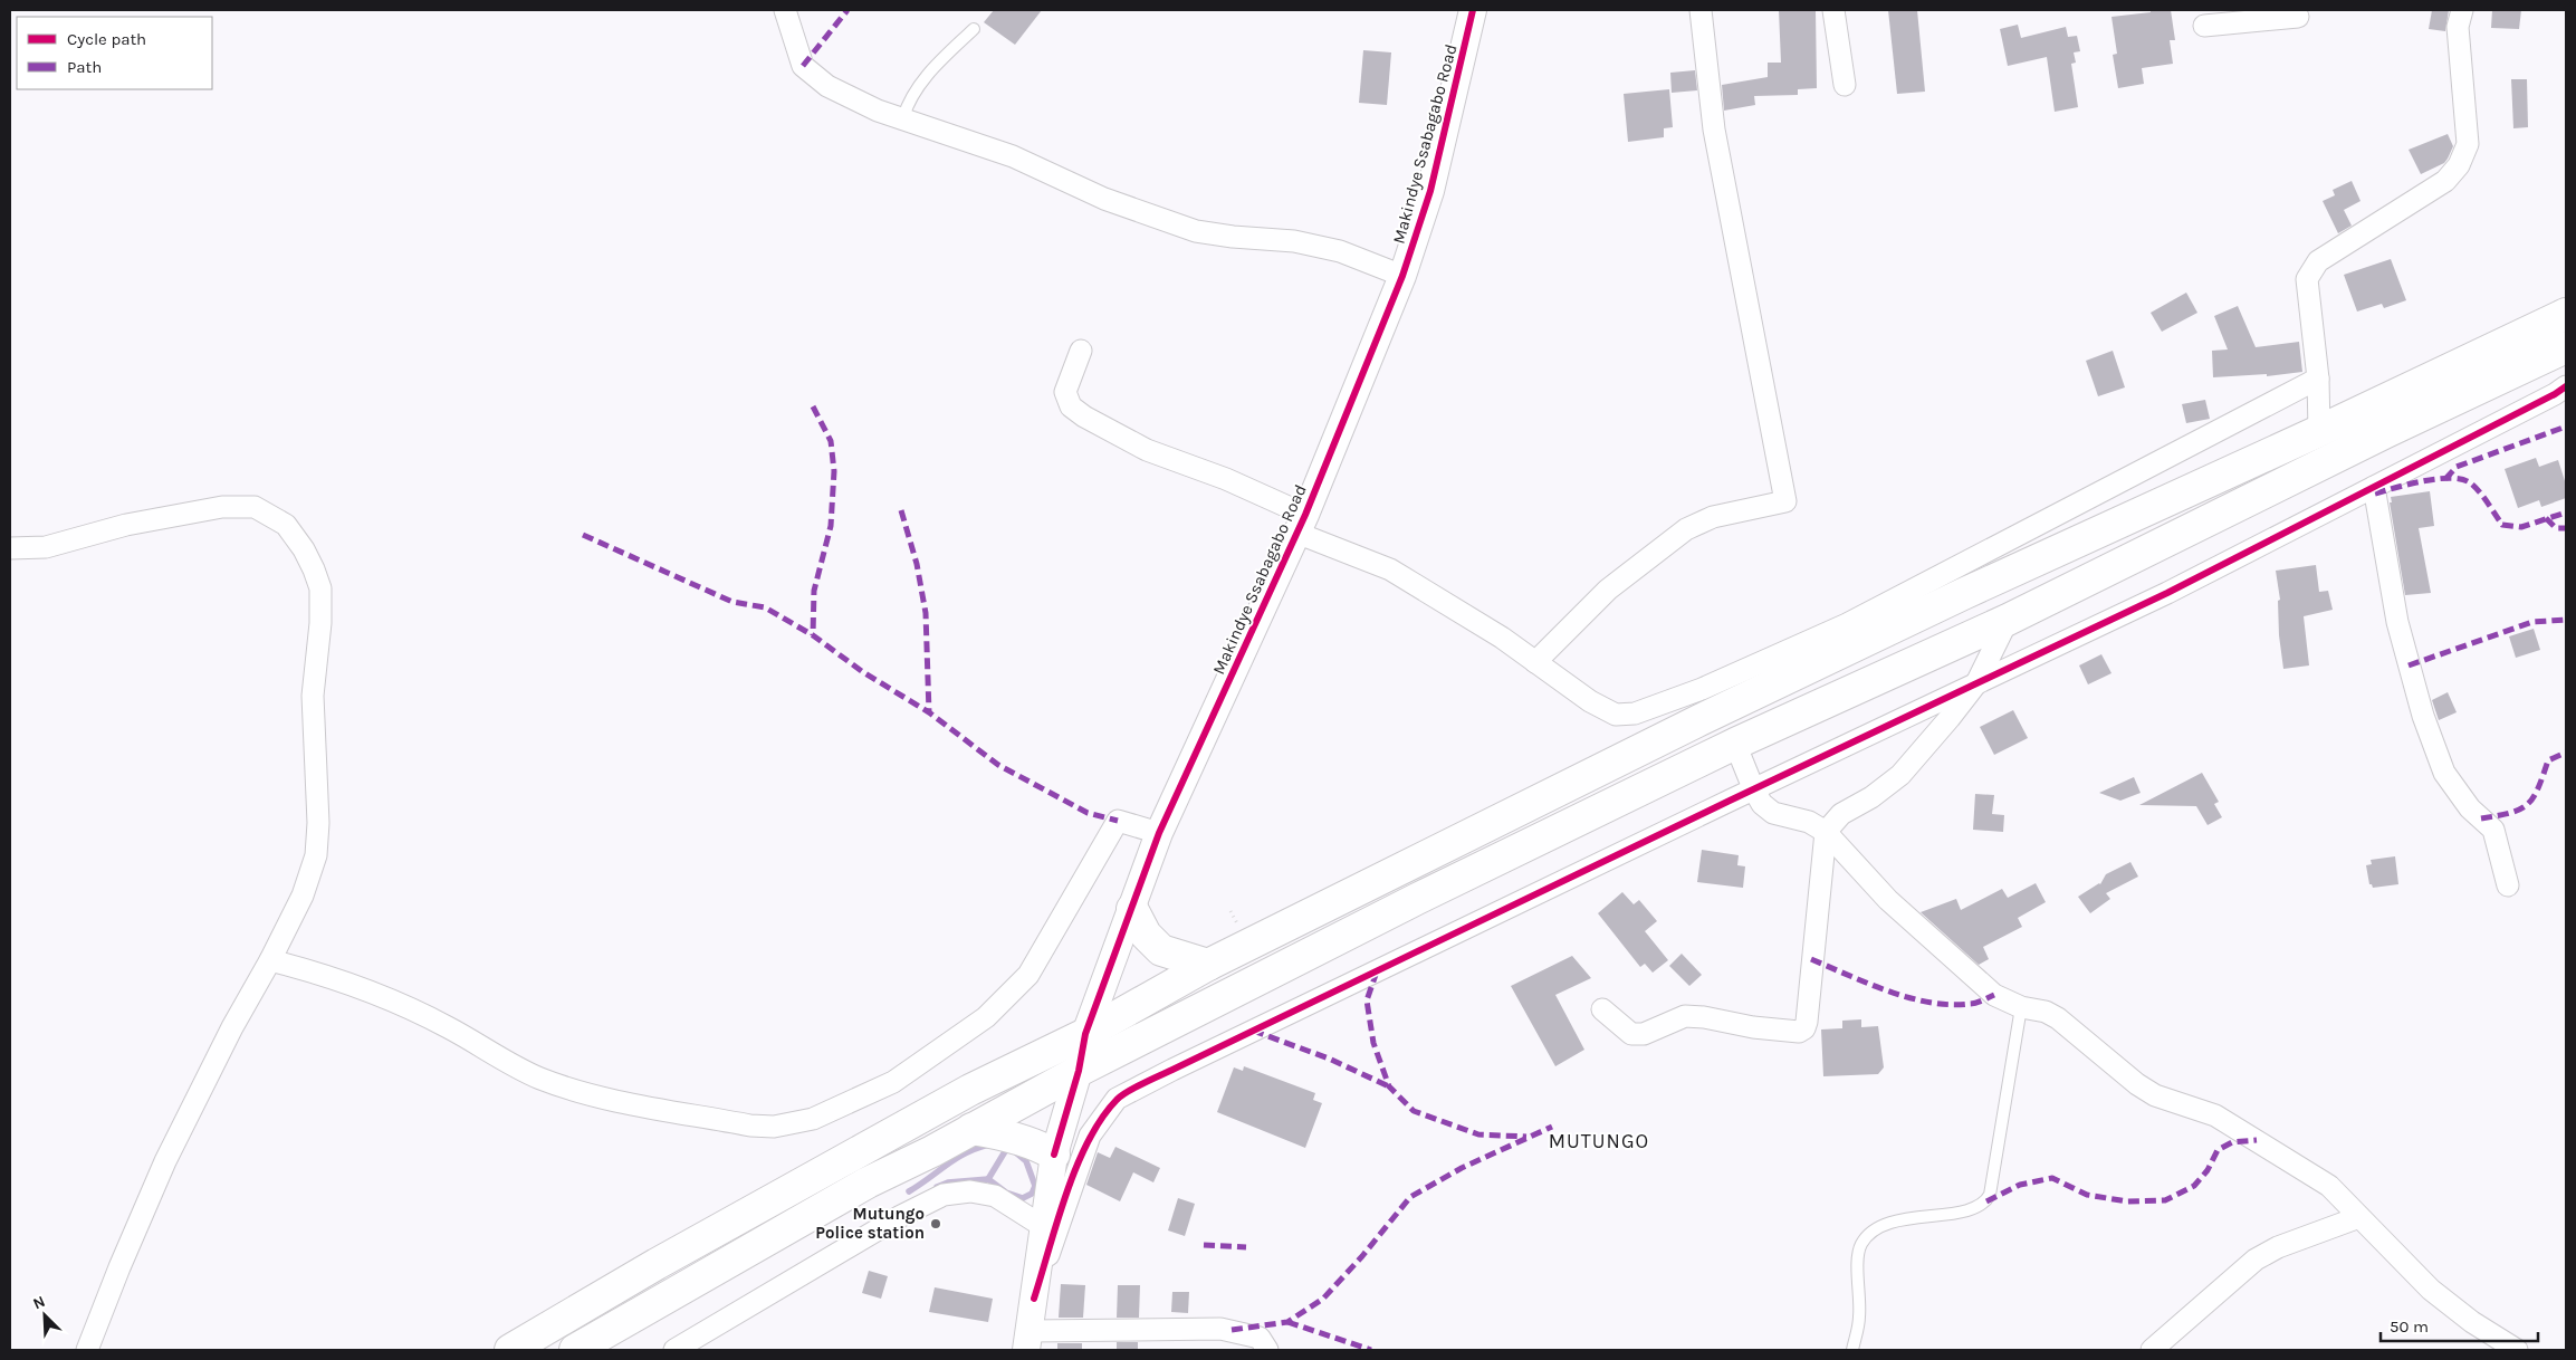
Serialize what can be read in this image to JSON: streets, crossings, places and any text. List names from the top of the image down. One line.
{"streets":{"street":["Makindye Ssabagabo Road"]},"districts":["MUTUNGO"],"places":["Mutungo Police station"],"legend":["Cycle path","Path"],"scale_bar":"50 m","north":"top left"}
